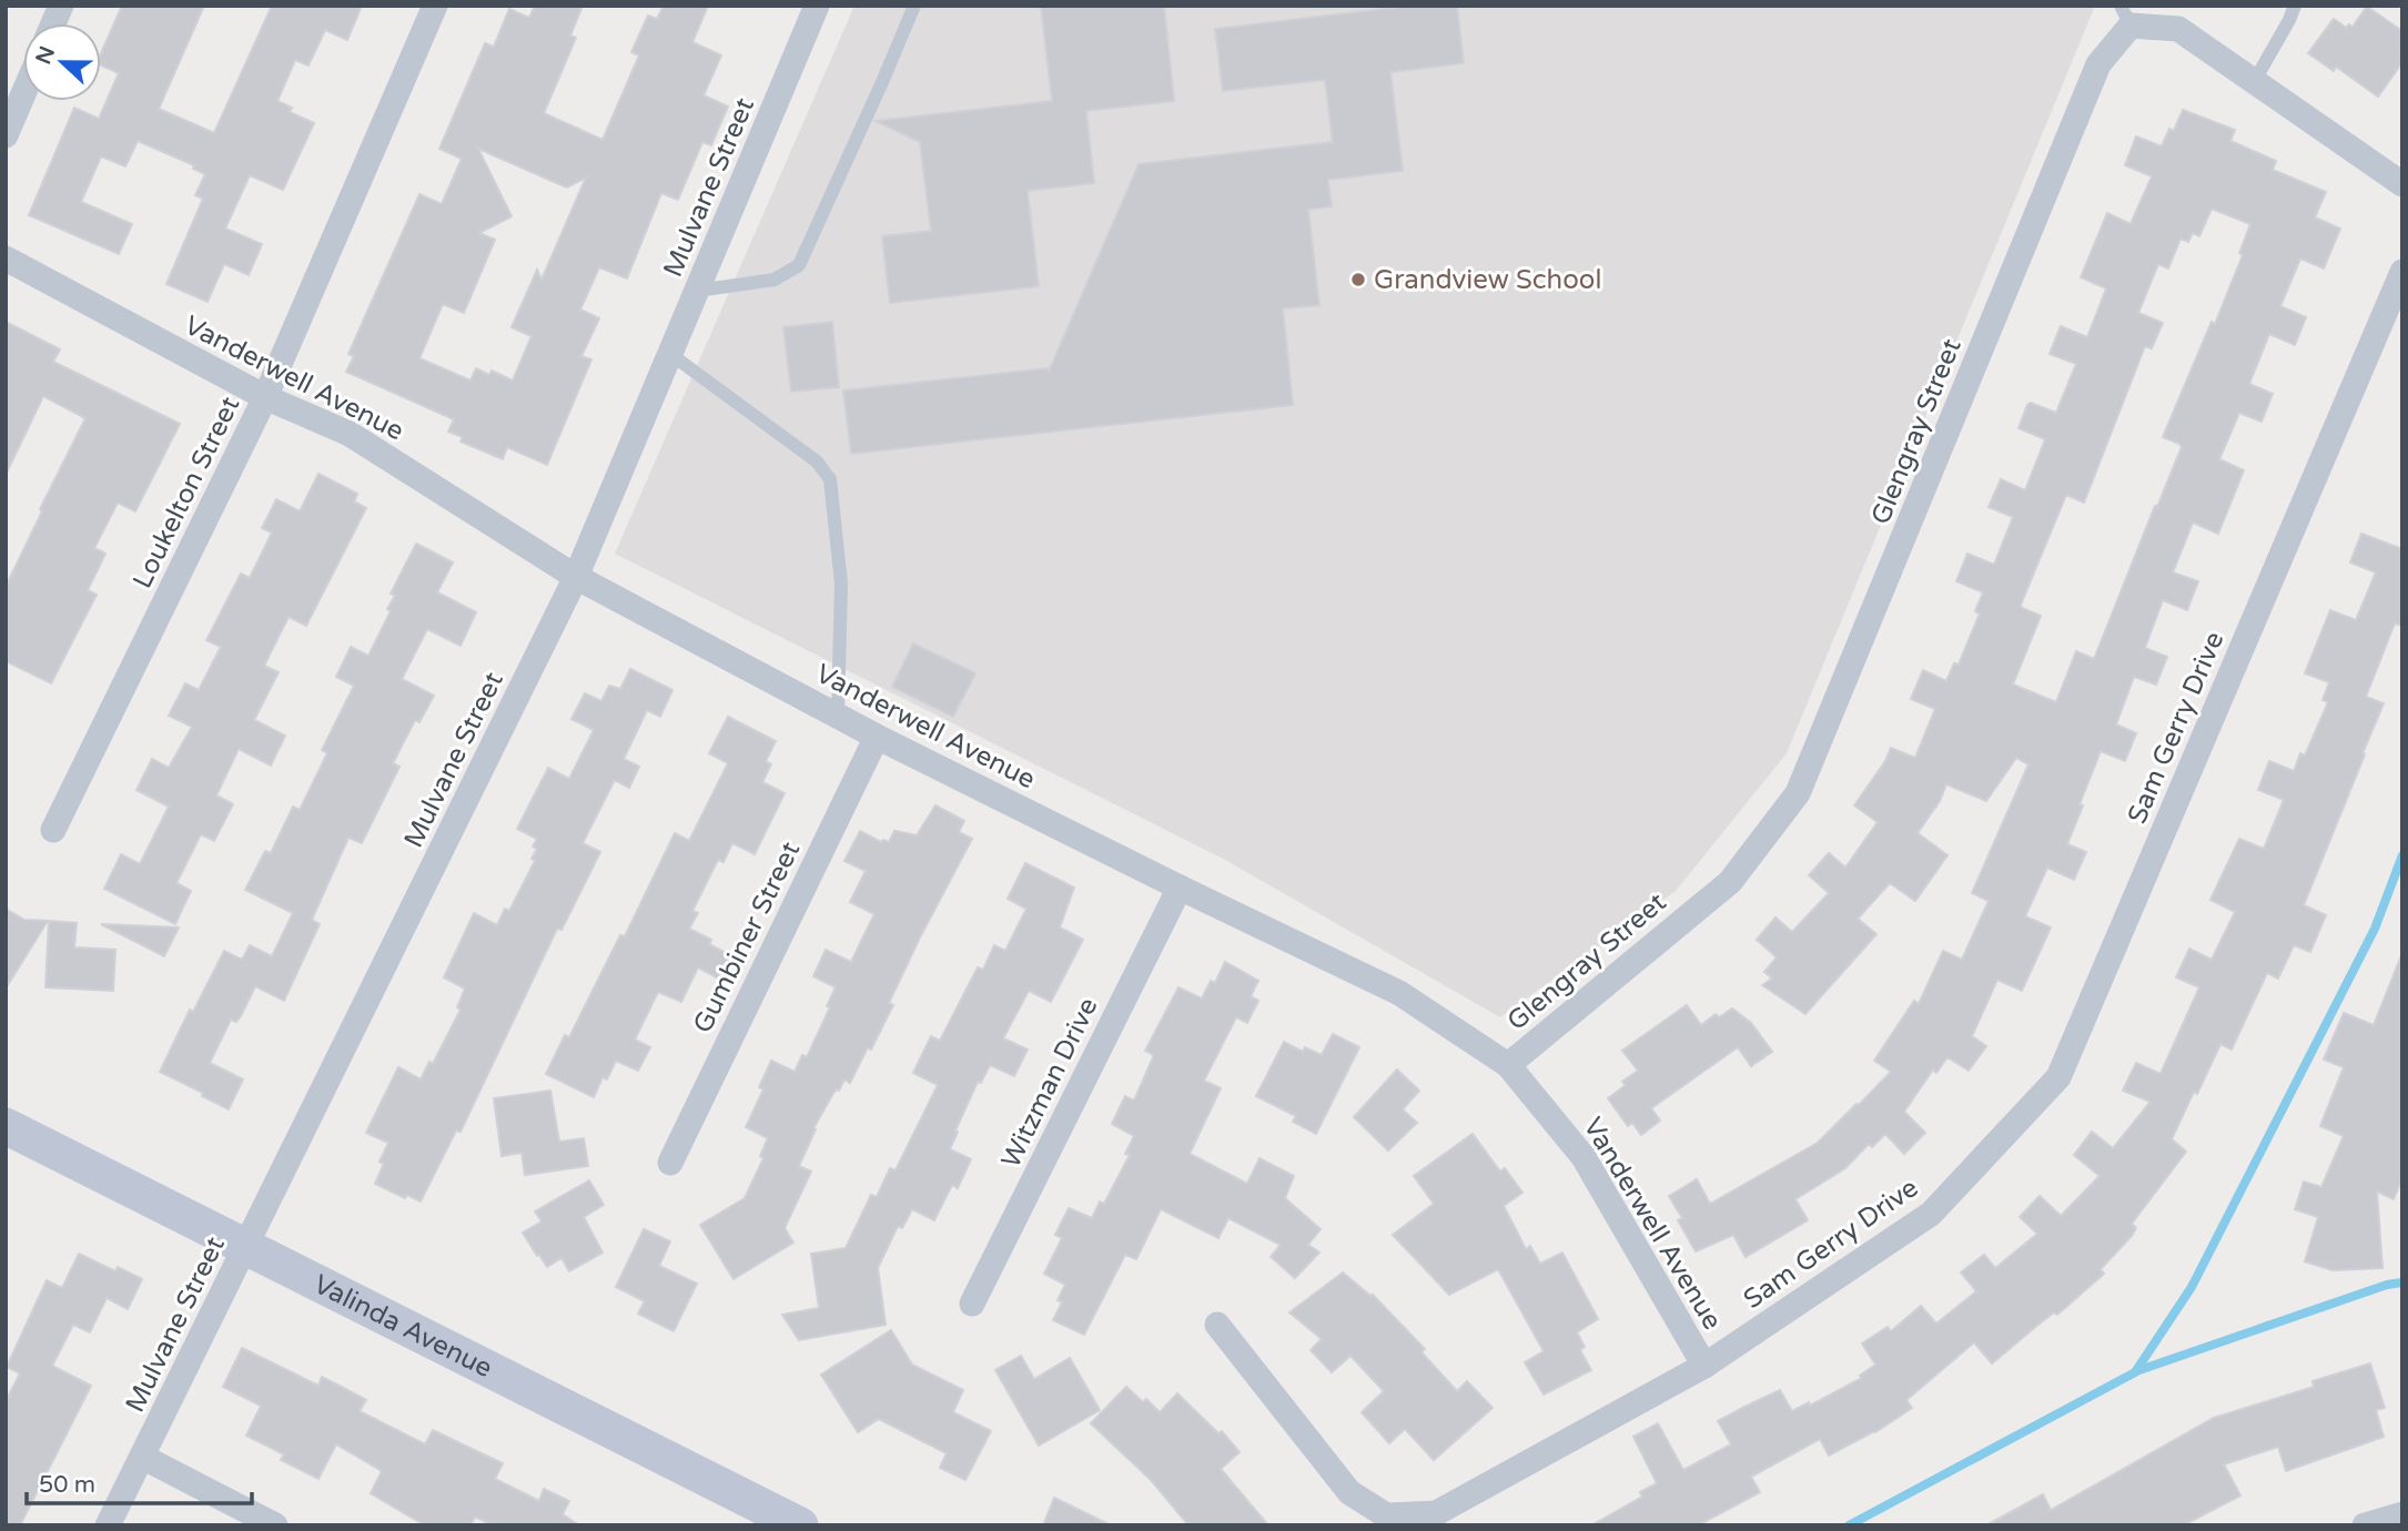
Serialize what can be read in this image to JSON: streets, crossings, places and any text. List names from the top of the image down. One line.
{"streets":{"main road":["Valinda Avenue"],"street":["Mulvane Street","Vanderwell Avenue","Glengray Street","Loukelton Street","Sam Gerry Drive","Gumbiner Street","Witzman Drive"]},"crossings":[["Mulvane Street","Vanderwell Avenue"],["Mulvane Street","Valinda Avenue"],["Vanderwell Avenue","Glengray Street"],["Vanderwell Avenue","Loukelton Street"],["Vanderwell Avenue","Sam Gerry Drive"],["Vanderwell Avenue","Gumbiner Street"],["Vanderwell Avenue","Witzman Drive"]],"places":["Grandview School"],"scale_bar":"50 m","north":"left"}
